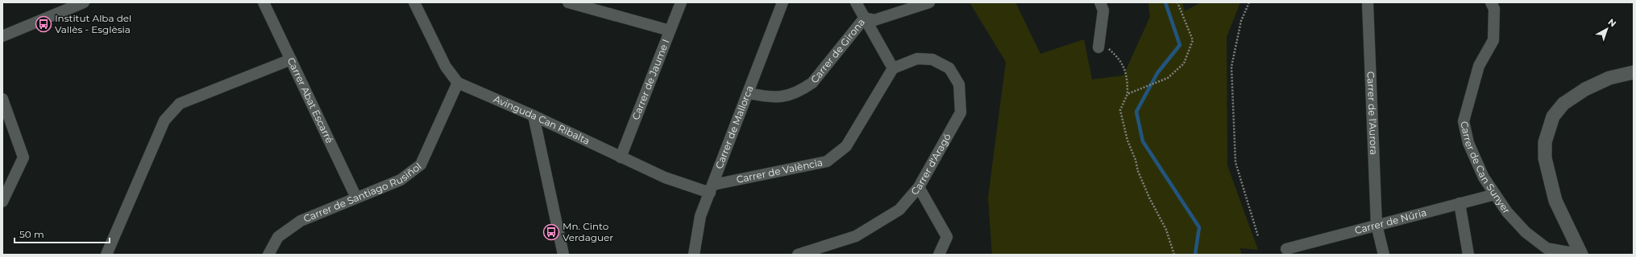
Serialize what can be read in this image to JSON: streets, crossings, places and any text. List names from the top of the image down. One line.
{"streets":{"street":["Carrer de Girona","Carrer de Jaume I","Carrer Abat Escarré","Carrer de l'Aurora","Avinguda Can Ribalta","Carrer de Mallorca","Carrer d'Aragó","Carrer de Can Sunyer","Carrer de València","Carrer de Santiago Rusiñol","Carrer de Núria"]},"crossings":[["Carrer de Girona","Carrer de Mallorca"],["Carrer de Jaume I","Avinguda Can Ribalta"],["Carrer Abat Escarré","Carrer de Santiago Rusiñol"],["Carrer de l'Aurora","Carrer de Núria"],["Avinguda Can Ribalta","Carrer de Mallorca"],["Avinguda Can Ribalta","Carrer de València"],["Avinguda Can Ribalta","Carrer de Santiago Rusiñol"],["Carrer de Mallorca","Carrer de València"],["Carrer d'Aragó","Carrer de València"],["Carrer de Can Sunyer","Carrer de Núria"]],"places":{"bus stop":["Institut Alba del Vallès - Esglèsia","Mn. Cinto Verdaguer"]},"scale_bar":"50 m","north":"top right"}
